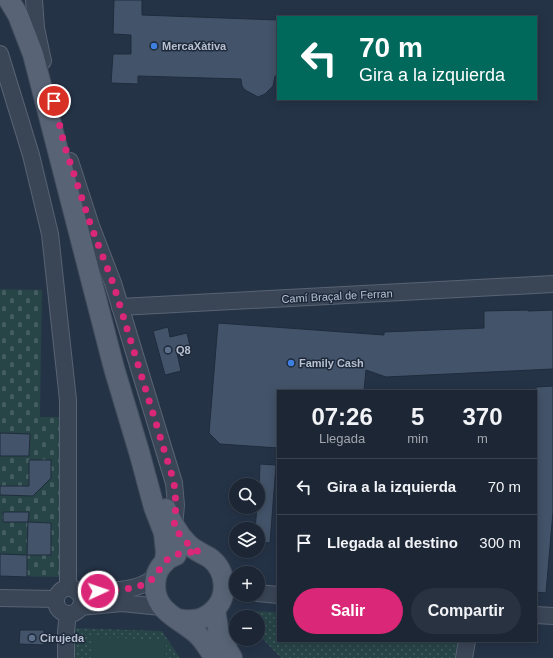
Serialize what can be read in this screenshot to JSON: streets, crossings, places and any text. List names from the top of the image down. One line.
{"streets":{"street":["Camí Braçal de Ferran"]},"places":["MercaXàtiva","Q8","Family Cash","Cirujeda"],"page":{"turn":["70 m","Gira a la izquierda"],"eta":["07:26","Llegada","5","min","370","m"],"list":[{"name":"Gira a la izquierda","value":"70 m"},{"name":"Llegada al destino","value":"300 m"}],"map_buttons":["+","−"],"buttons":["Salir","Compartir"]}}
